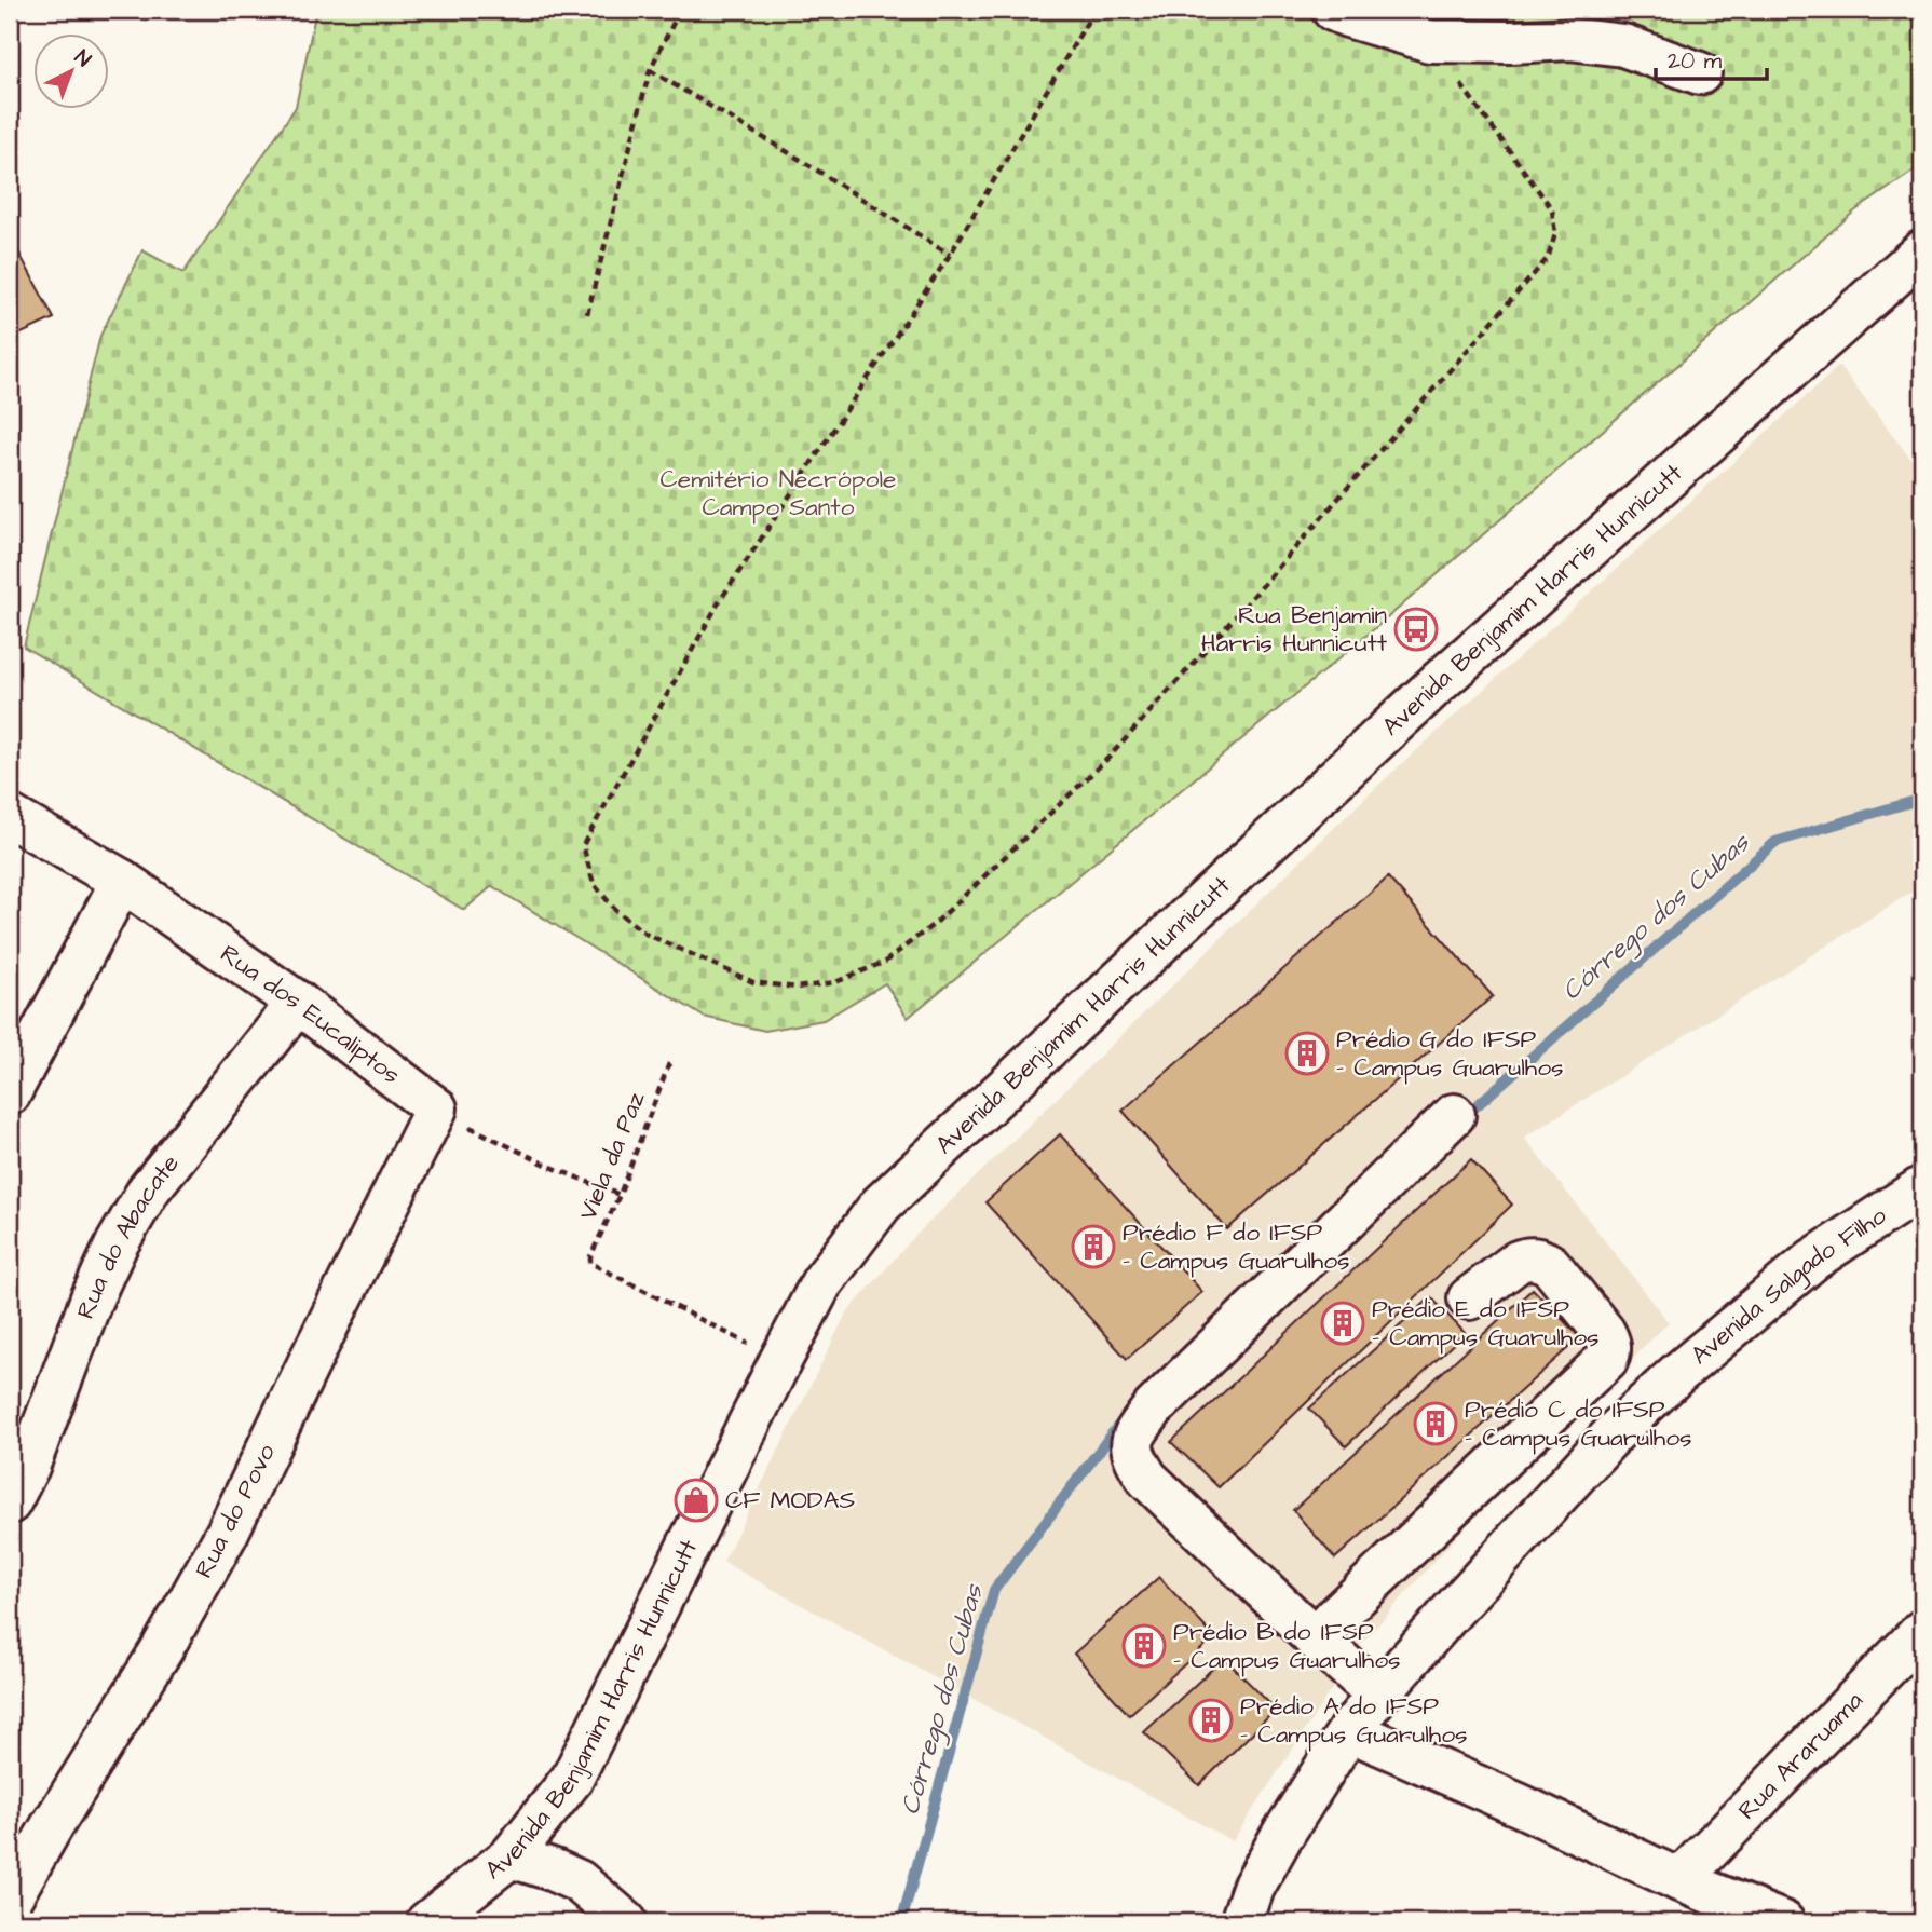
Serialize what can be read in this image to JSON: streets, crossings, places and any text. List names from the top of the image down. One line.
{"streets":{"street":["Avenida Benjamim Harris Hunnicutt","Rua dos Eucaliptos","Rua do Abacate","Avenida Salgado Filho","Rua do Povo","Rua Araruama"],"path":["Viela da Paz"]},"crossings":[["Avenida Benjamim Harris Hunnicutt","Viela da Paz"],["Rua dos Eucaliptos","Rua do Abacate"],["Rua dos Eucaliptos","Rua do Povo"]],"water":["Córrego dos Cubas"],"parks":["Cemitério Necrópole Campo Santo"],"places":{"bus stop":["Rua Benjamin Harris Hunnicutt"],"building":["Prédio G do IFSP - Campus Guarulhos","Prédio F do IFSP - Campus Guarulhos","Prédio E do IFSP - Campus Guarulhos","Prédio C do IFSP - Campus Guarulhos","Prédio B do IFSP - Campus Guarulhos","Prédio A do IFSP - Campus Guarulhos"],"shop":["CF MODAS"]},"scale_bar":"20 m","north":"top right"}
